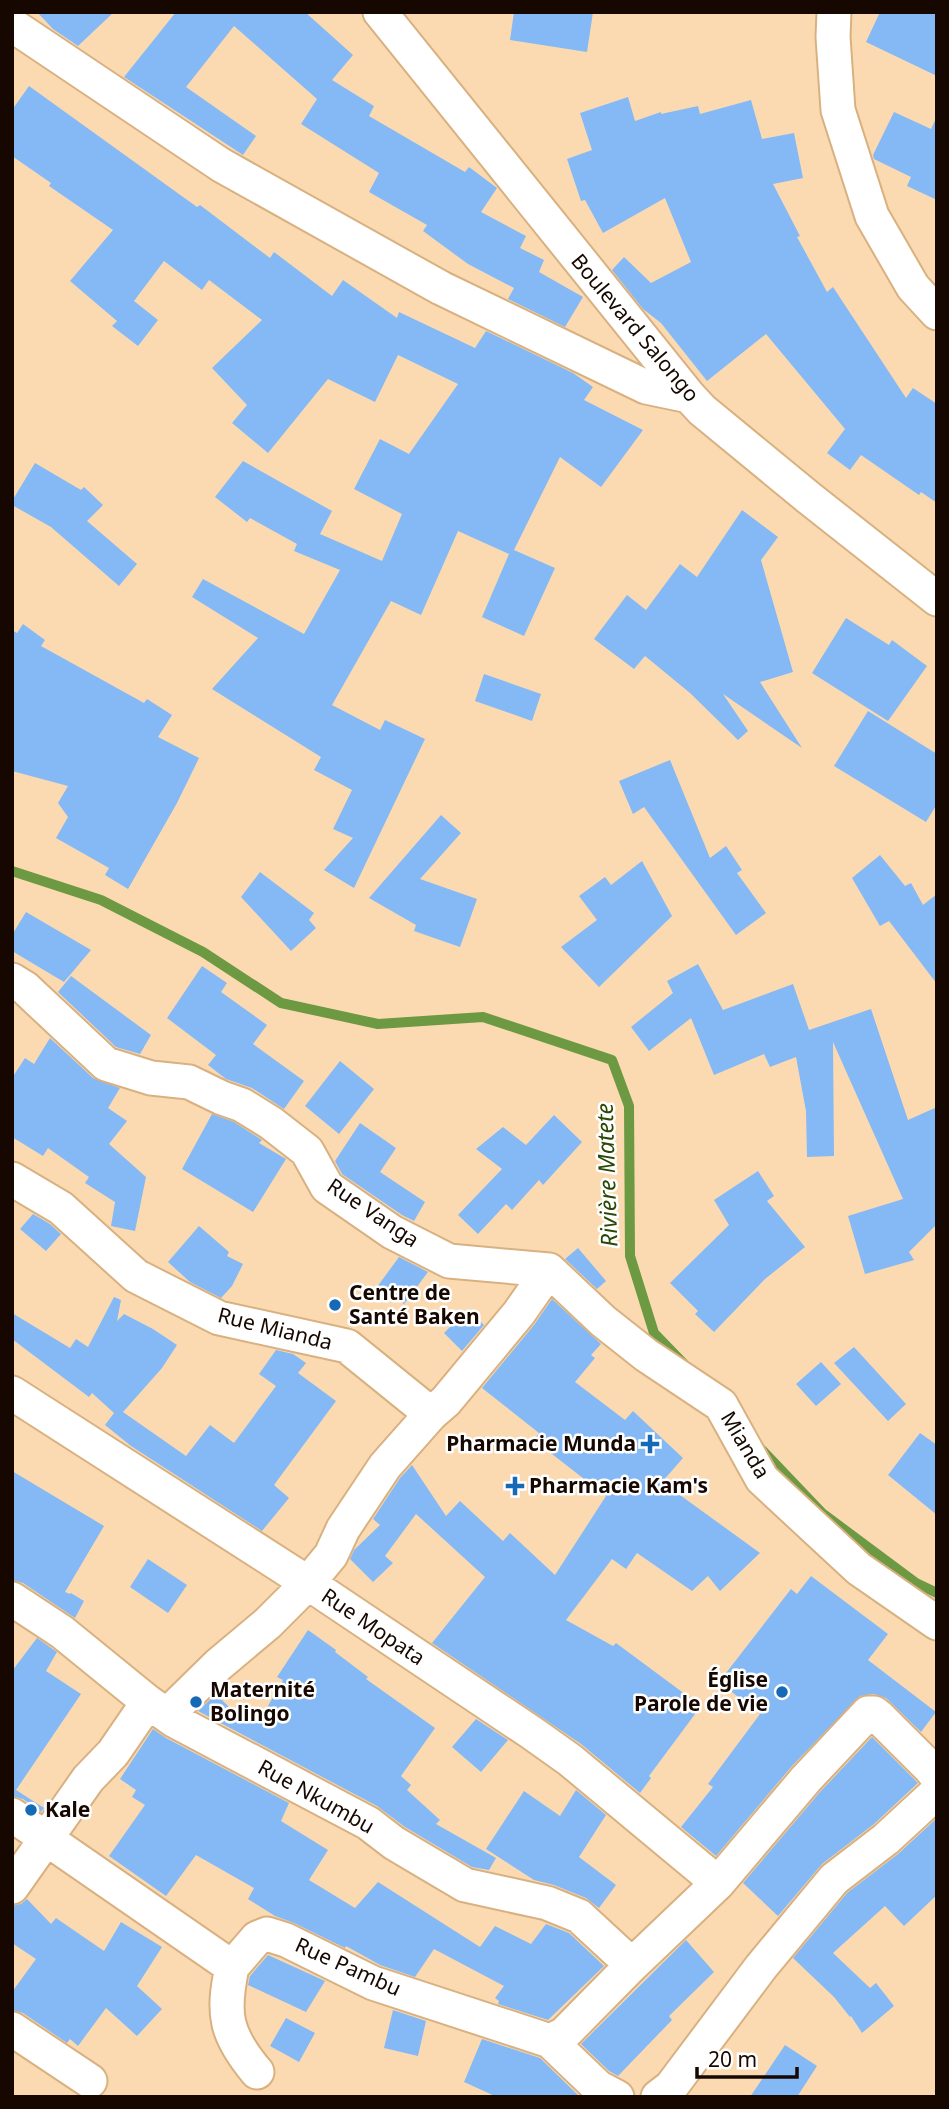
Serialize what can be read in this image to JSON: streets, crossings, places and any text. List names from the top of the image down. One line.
{"streets":{"street":["Boulevard Salongo","Rue Vanga","Rue Mianda","Mianda","Rue Mopata","Rue Nkumbu","Rue Pambu"]},"crossings":[["Rue Vanga","Mianda"]],"water":["Rivière Matete"],"places":{"other":["Centre de Santé Baken","Église Parole de vie","Maternité Bolingo","Kale"],"health":["Pharmacie Munda","Pharmacie Kam's"]},"scale_bar":"20 m"}
